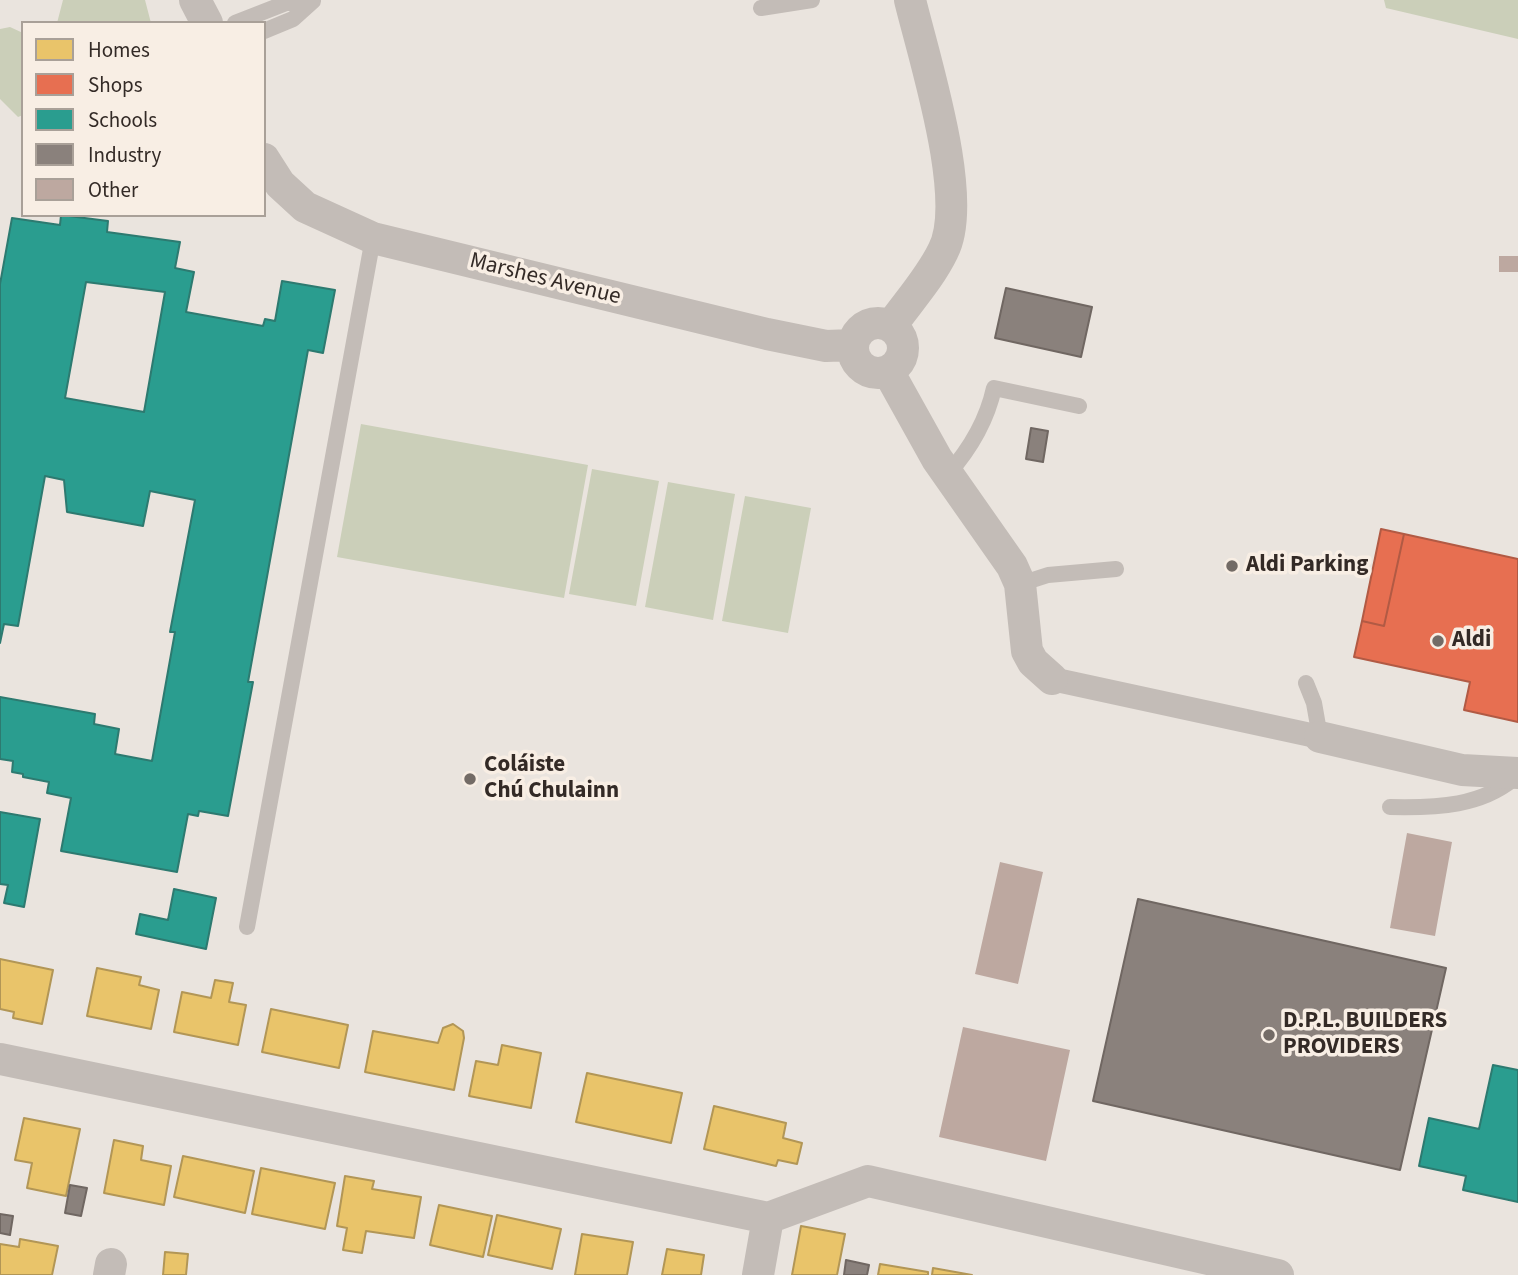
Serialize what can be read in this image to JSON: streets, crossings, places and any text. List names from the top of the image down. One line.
{"streets":{"street":["Marshes Avenue"]},"places":["Aldi Parking","Aldi","Coláiste Chú Chulainn","D.P.L. BUILDERS PROVIDERS"],"legend":["Homes","Shops","Schools","Industry","Other"]}
